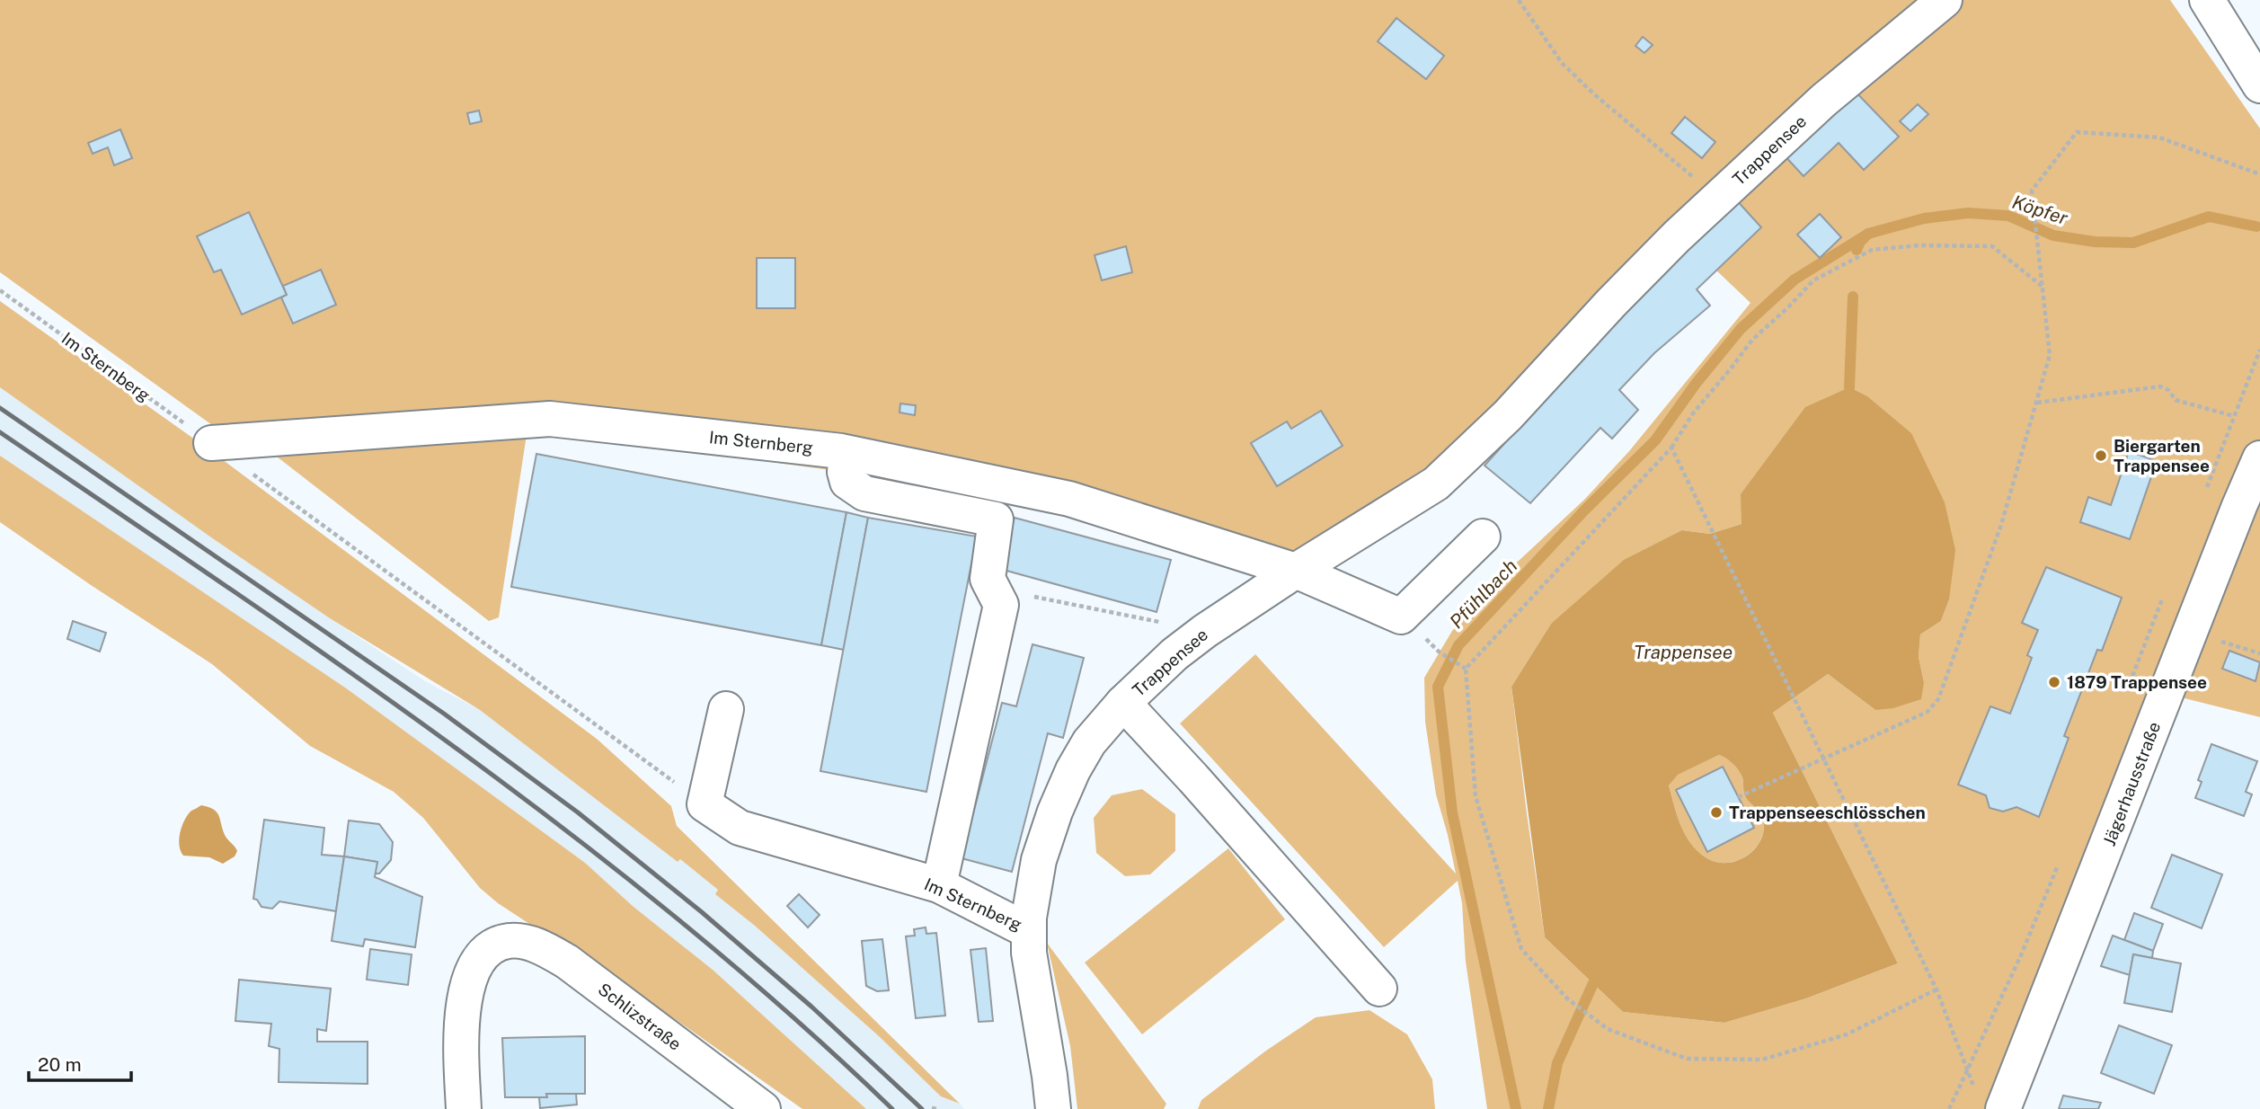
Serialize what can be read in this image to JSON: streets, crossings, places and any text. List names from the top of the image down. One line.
{"streets":{"street":["Trappensee","Im Sternberg","Jägerhausstraße","Schlizstraße"]},"crossings":[["Trappensee","Im Sternberg"]],"water":["Köpfer","Pfühlbach","Trappensee"],"places":["Biergarten Trappensee","1879 Trappensee","Trappenseeschlösschen"],"scale_bar":"20 m"}
